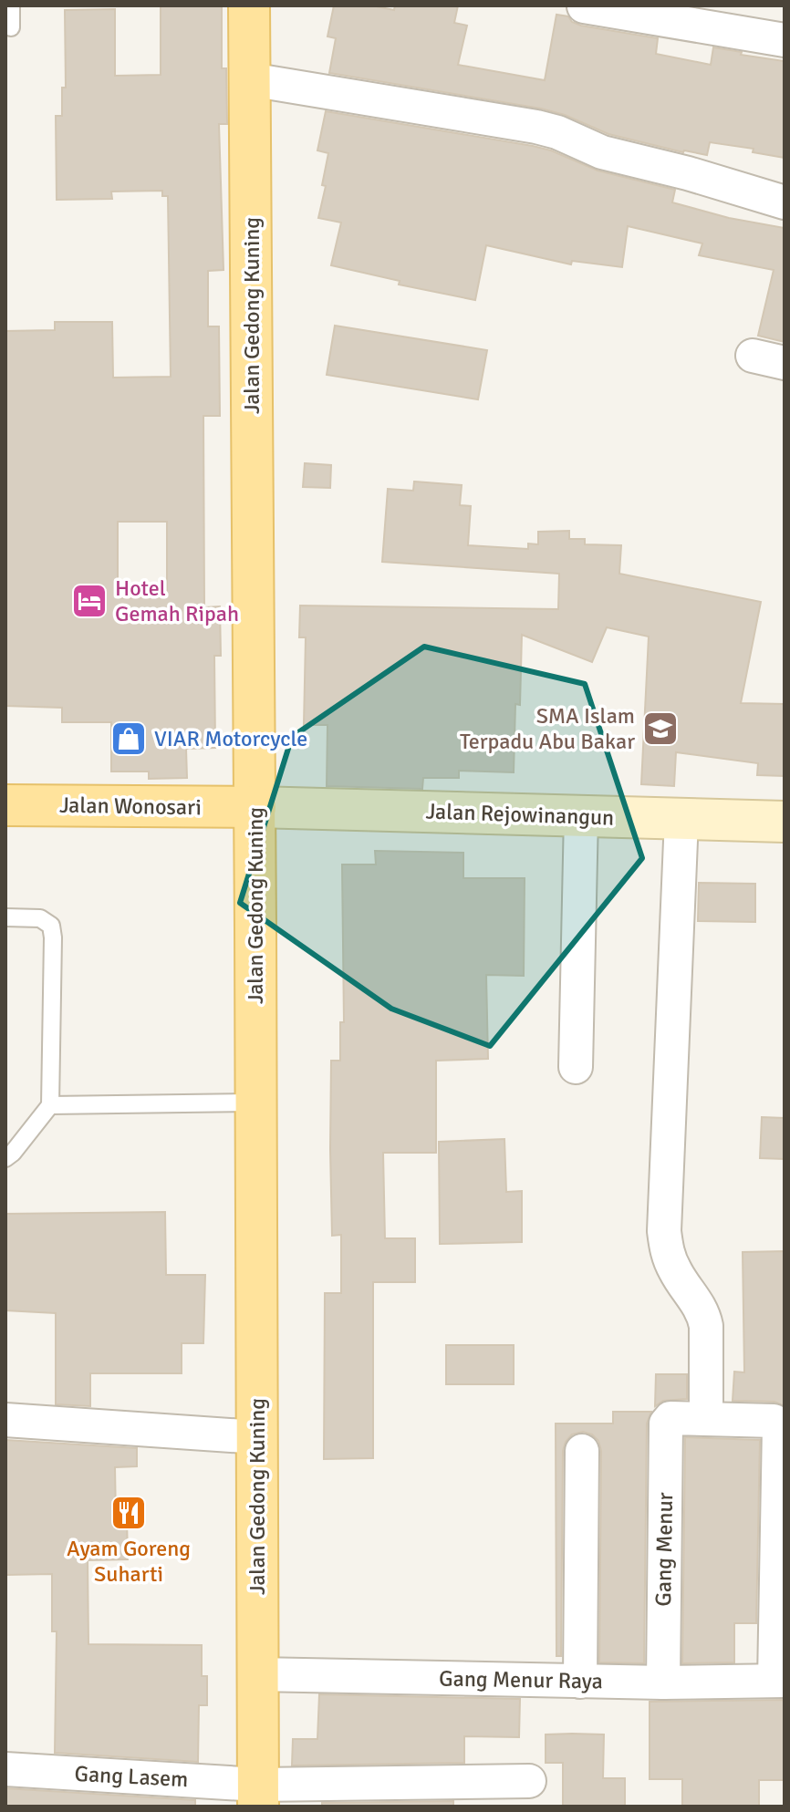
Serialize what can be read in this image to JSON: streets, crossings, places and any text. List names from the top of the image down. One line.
{"streets":{"main road":["Jalan Gedong Kuning","Jalan Wonosari","Jalan Rejowinangun"],"street":["Gang Menur","Gang Menur Raya","Gang Lasem"]},"crossings":[["Jalan Gedong Kuning","Jalan Wonosari"],["Jalan Gedong Kuning","Jalan Rejowinangun"],["Jalan Gedong Kuning","Gang Menur Raya"],["Jalan Gedong Kuning","Gang Lasem"],["Jalan Wonosari","Jalan Rejowinangun"],["Gang Menur","Gang Menur Raya"]],"places":{"hotel":["Hotel Gemah Ripah"],"school or university":["SMA Islam Terpadu Abu Bakar"],"shop":["VIAR Motorcycle"],"restaurant":["Ayam Goreng Suharti"]}}
